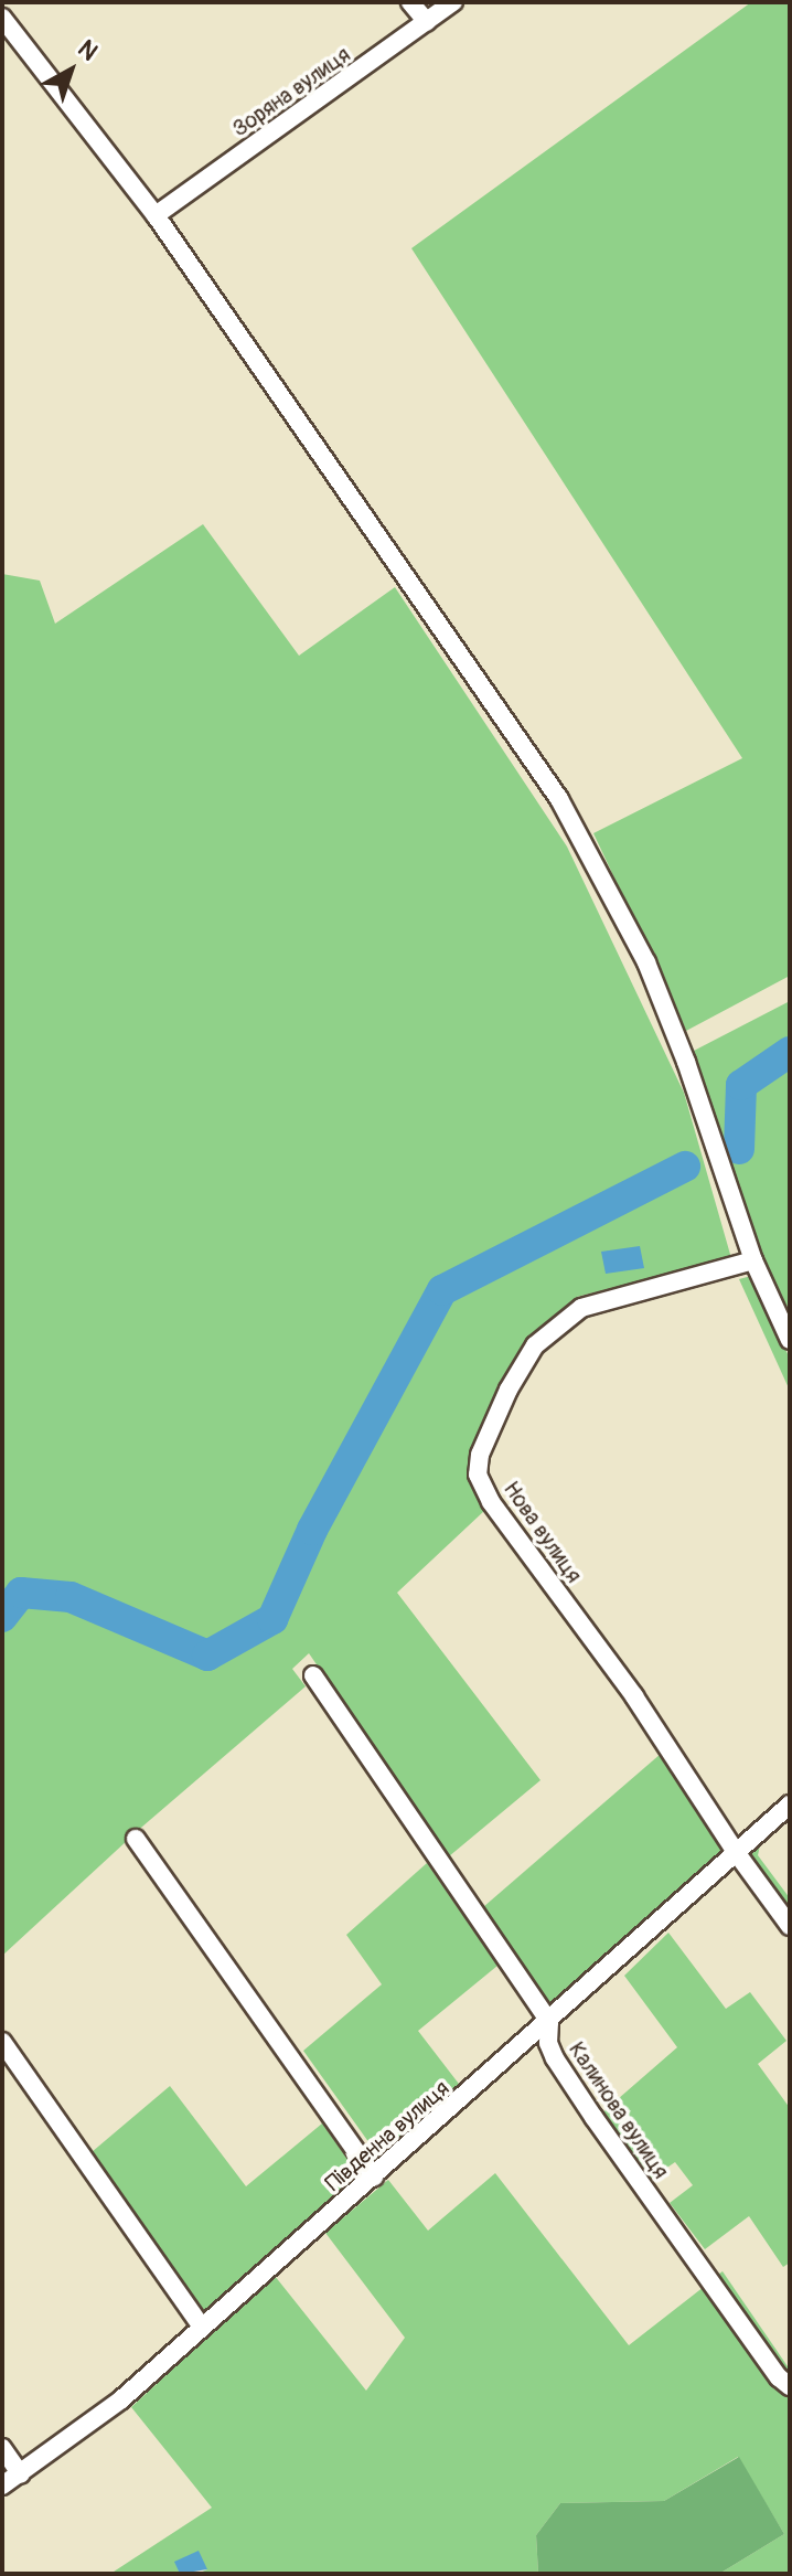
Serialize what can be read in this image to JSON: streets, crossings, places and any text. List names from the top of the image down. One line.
{"streets":{"street":["Зоряна вулиця","Нова вулиця","Калинова вулиця","Південна вулиця"]},"crossings":[["Нова вулиця","Південна вулиця"],["Калинова вулиця","Південна вулиця"]],"north":"top right"}
